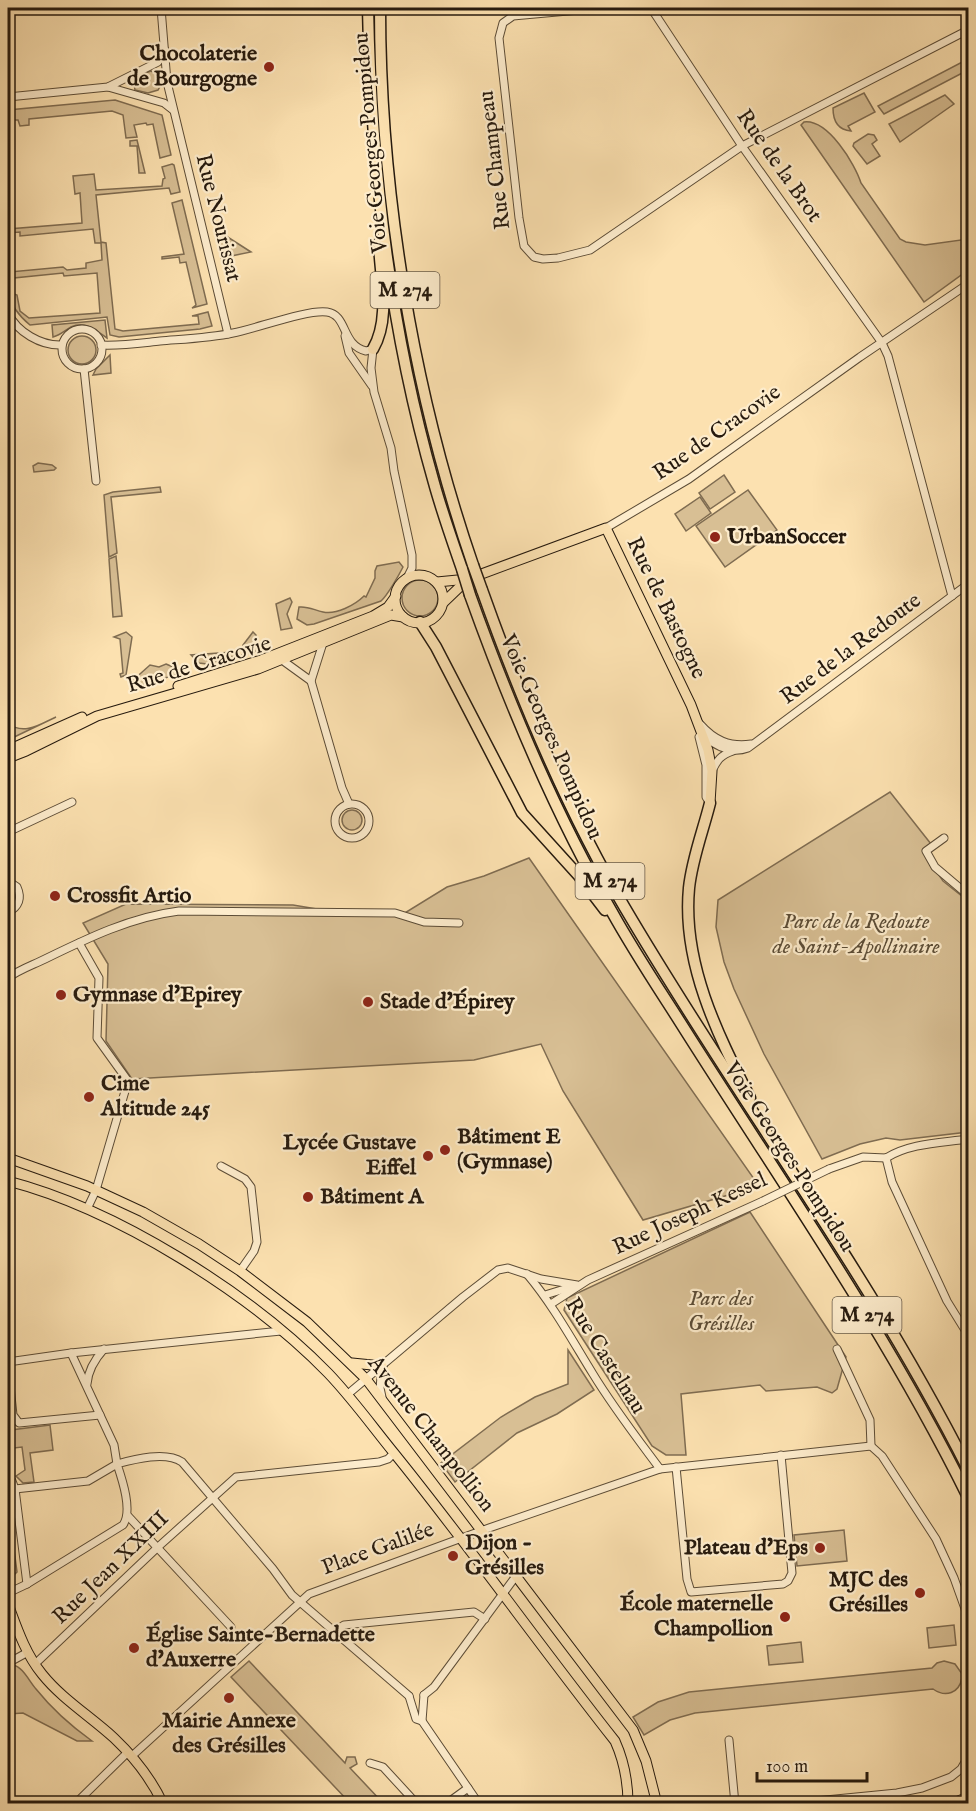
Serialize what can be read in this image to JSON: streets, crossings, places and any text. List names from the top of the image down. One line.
{"streets":{"highway":["Voie Georges Pompidou","M 274"],"main road":["Rue de Cracovie","Rue de Bastogne","Avenue Champollion"],"street":["Rue Champeau","Rue de la Brot","Rue Nourissat","Rue de la Redoute","Rue Joseph Kessel","Rue Castelnau","Place Galilée","Rue Jean XXIII"]},"crossings":[["Rue Champeau","Rue de la Brot"],["Rue de la Brot","Rue de Cracovie"],["Rue de la Brot","Rue de la Redoute"],["Rue de Cracovie","Rue de Bastogne"],["Rue de Bastogne","Rue de la Redoute"],["Rue Joseph Kessel","Rue Castelnau"],["Rue Castelnau","Place Galilée"],["Avenue Champollion","Place Galilée"],["Avenue Champollion","Rue Jean XXIII"]],"parks":["Parc de la Redoute de Saint-Apollinaire","Parc des Grésilles"],"places":["Chocolaterie de Bourgogne","UrbanSoccer","Crossfit Artio","Gymnase d'Epirey","Stade d'Épirey","Cime Altitude 245","Bâtiment E (Gymnase)","Lycée Gustave Eiffel","Bâtiment A","Plateau d'Eps","Dijon - Grésilles","MJC des Grésilles","École maternelle Champollion","Église Sainte-Bernadette d'Auxerre","Mairie Annexe des Grésilles"],"scale_bar":"100 m"}
